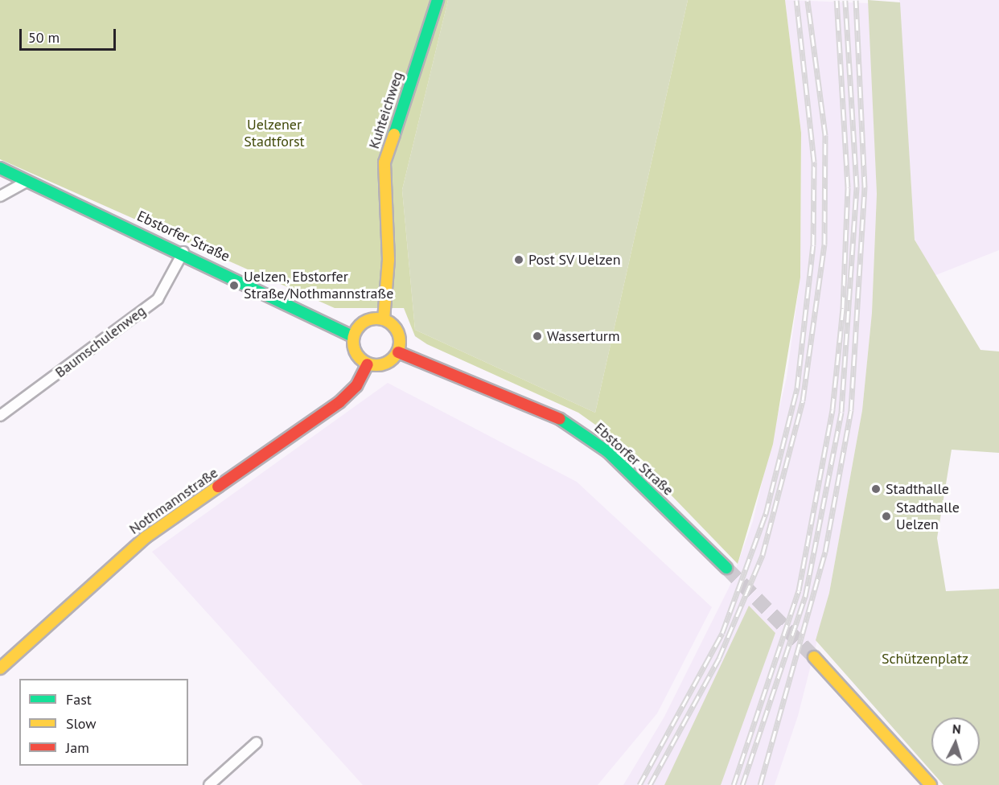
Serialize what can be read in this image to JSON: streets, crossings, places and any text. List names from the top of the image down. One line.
{"streets":{"main road":["Kuhteichweg","Ebstorfer Straße","Nothmannstraße"],"street":["Baumschulenweg"]},"crossings":[["Kuhteichweg","Ebstorfer Straße"],["Kuhteichweg","Nothmannstraße"],["Ebstorfer Straße","Baumschulenweg"],["Ebstorfer Straße","Nothmannstraße"]],"parks":["Uelzener Stadtforst","Schützenplatz"],"places":["Post SV Uelzen","Uelzen, Ebstorfer Straße/Nothmannstraße","Wasserturm","Stadthalle","Stadthalle Uelzen"],"legend":["Fast","Slow","Jam"],"scale_bar":"50 m","north":"top"}
